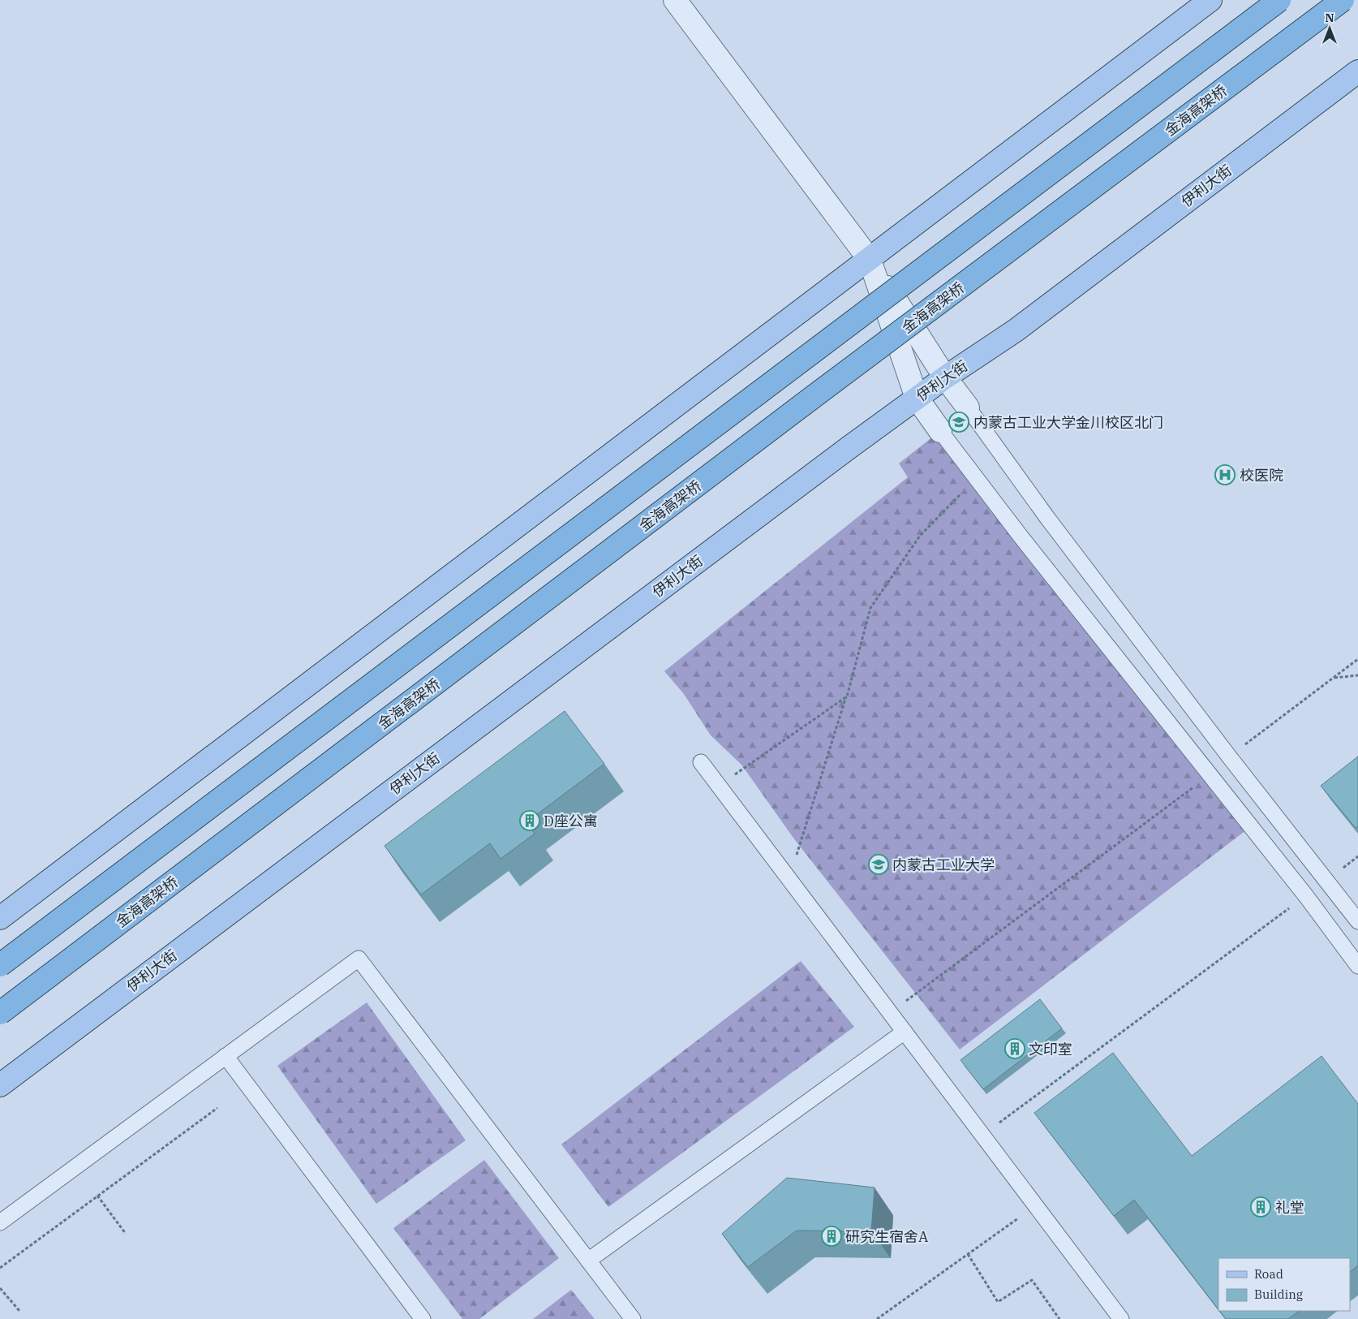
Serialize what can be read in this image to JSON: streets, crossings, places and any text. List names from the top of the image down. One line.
{"streets":{"highway":["金海高架桥"],"main road":["伊利大街"]},"places":{"school or university":["内蒙古工业大学金川校区北门","内蒙古工业大学"],"hospital":["校医院"],"building":["D座公寓","文印室","礼堂","研究生宿舍A"]},"legend":["Road","Building"],"north":"top"}
